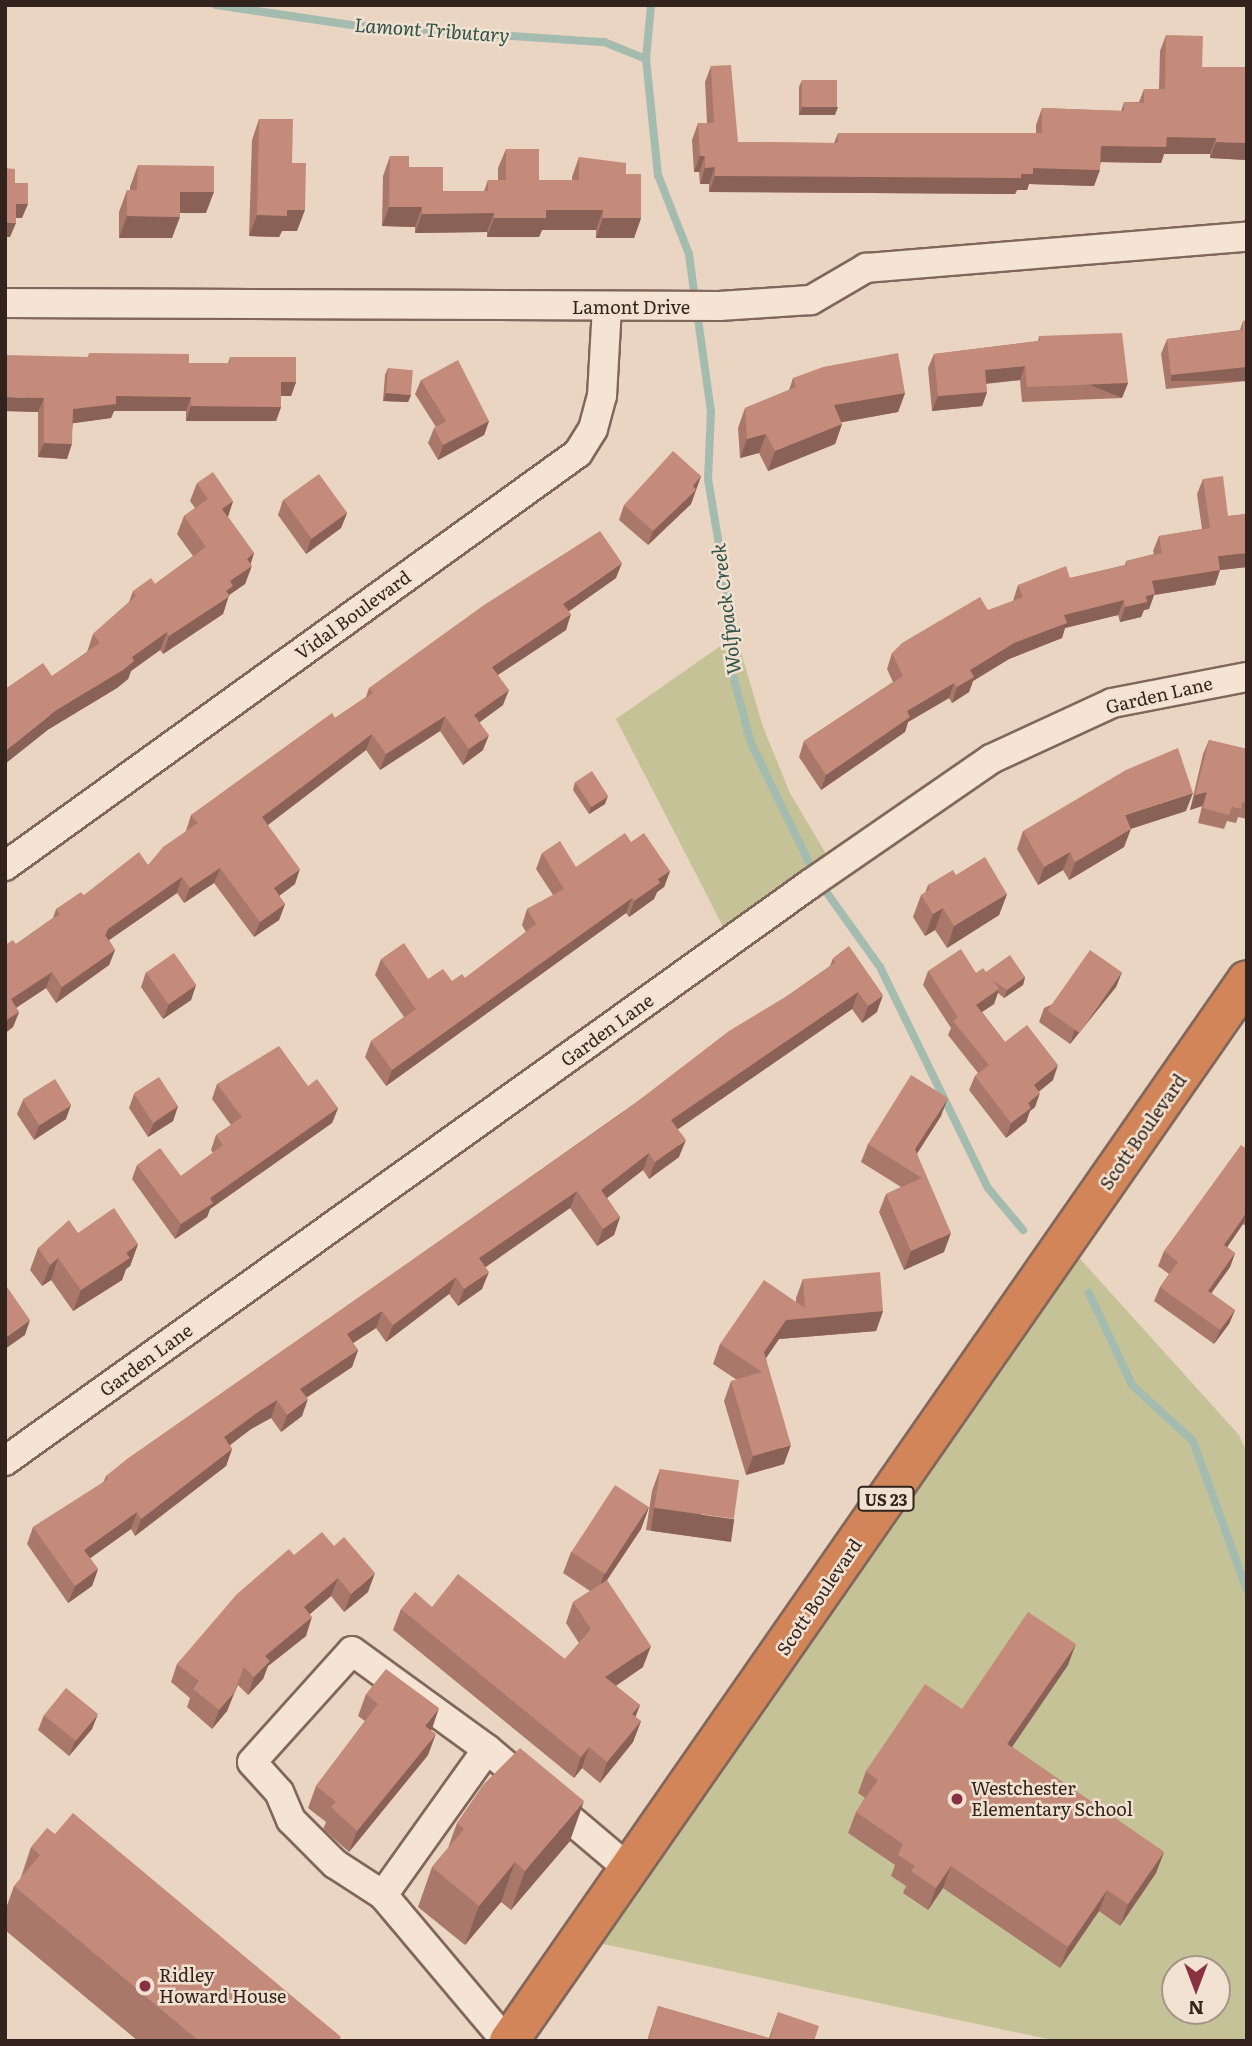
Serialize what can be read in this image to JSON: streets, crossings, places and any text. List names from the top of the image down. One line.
{"streets":{"highway":["Scott Boulevard","US 23"],"street":["Lamont Drive","Vidal Boulevard","Garden Lane"]},"crossings":[["Lamont Drive","Vidal Boulevard"]],"water":["Lamont Tributary","Wolfpack Creek"],"places":["Westchester Elementary School","Ridley Howard House"],"north":"bottom"}
